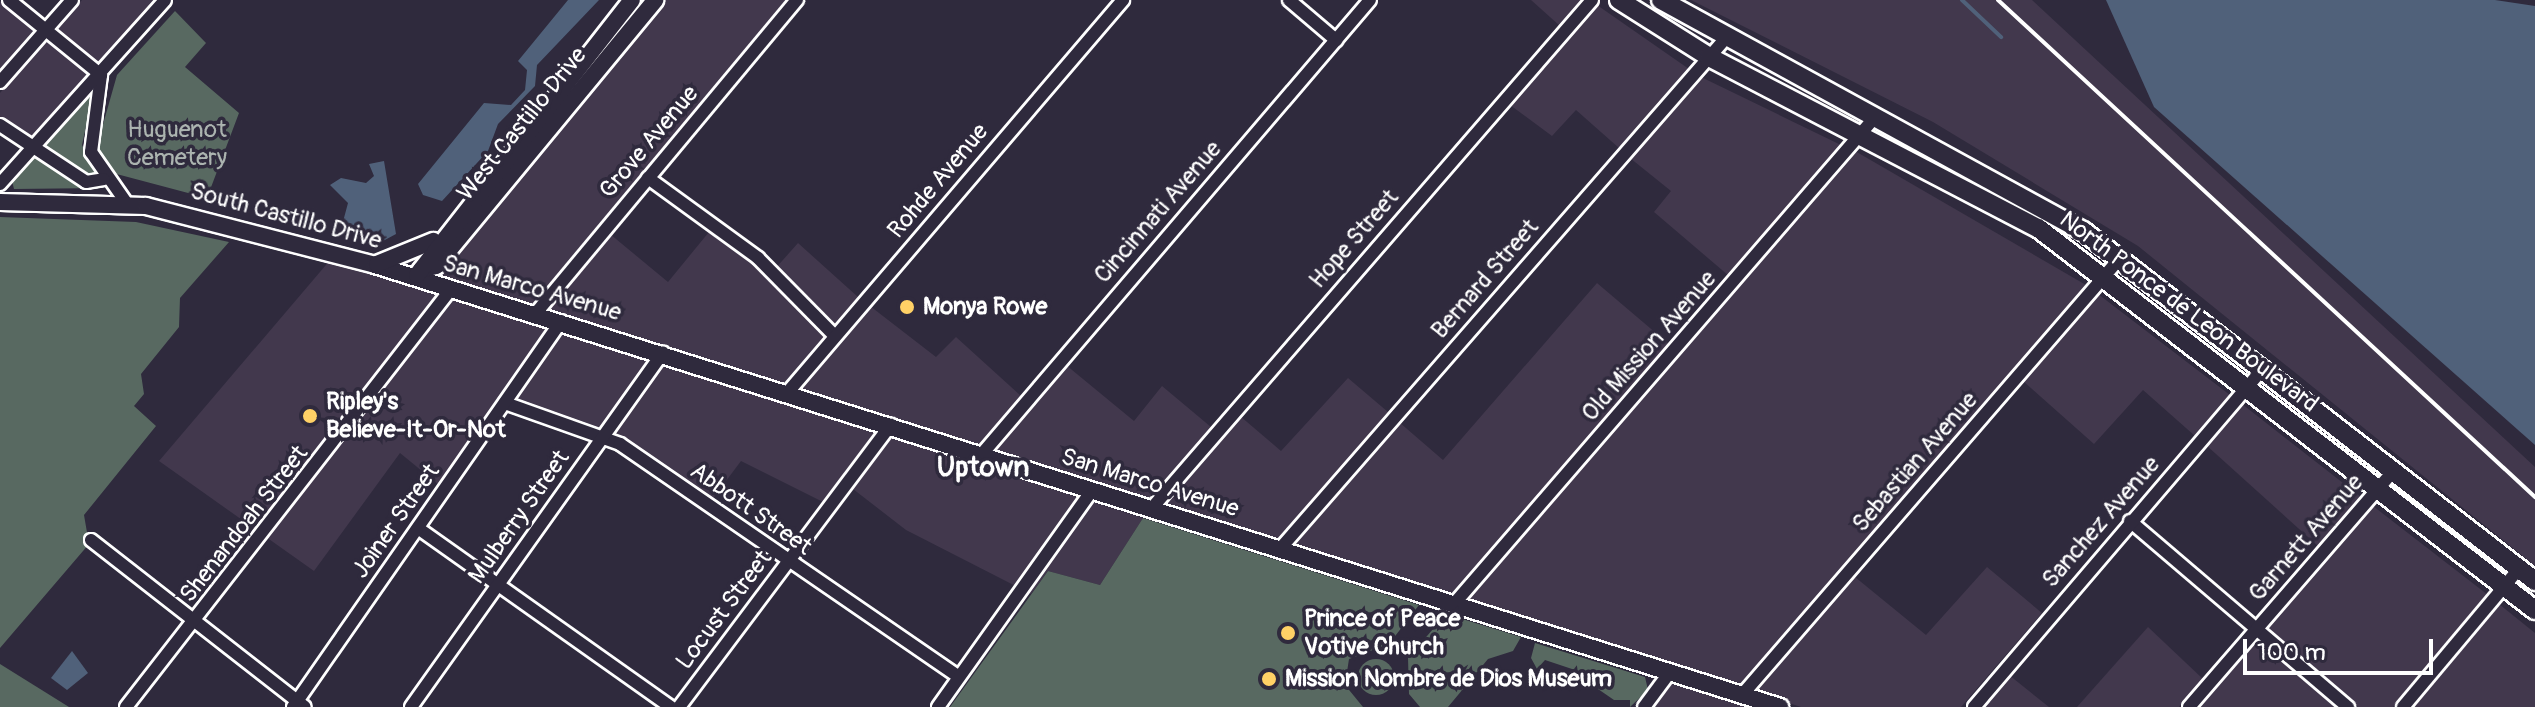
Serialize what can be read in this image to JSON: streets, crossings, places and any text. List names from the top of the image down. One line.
{"streets":{"highway":["North Ponce de Leon Boulevard"],"main road":["West Castillo Drive","South Castillo Drive","San Marco Avenue"],"street":["Grove Avenue","Rohde Avenue","Cincinnati Avenue","Hope Street","Bernard Street","Old Mission Avenue","Sebastian Avenue","Abbott Street","Mulberry Street","Joiner Street","Sanchez Avenue","Shenandoah Street","Garnett Avenue","Locust Street"]},"crossings":[["West Castillo Drive","South Castillo Drive"],["West Castillo Drive","San Marco Avenue"],["Grove Avenue","San Marco Avenue"],["Rohde Avenue","San Marco Avenue"],["Cincinnati Avenue","San Marco Avenue"],["South Castillo Drive","San Marco Avenue"],["Hope Street","San Marco Avenue"],["Bernard Street","San Marco Avenue"],["Bernard Street","North Ponce de Leon Boulevard"],["San Marco Avenue","Old Mission Avenue"],["San Marco Avenue","Sebastian Avenue"],["San Marco Avenue","Mulberry Street"],["San Marco Avenue","Joiner Street"],["San Marco Avenue","Shenandoah Street"],["San Marco Avenue","Locust Street"],["North Ponce de Leon Boulevard","Old Mission Avenue"],["North Ponce de Leon Boulevard","Sebastian Avenue"],["North Ponce de Leon Boulevard","Sanchez Avenue"],["North Ponce de Leon Boulevard","Garnett Avenue"],["Abbott Street","Mulberry Street"],["Abbott Street","Joiner Street"],["Abbott Street","Locust Street"]],"districts":["Uptown"],"parks":["Huguenot Cemetery"],"places":["Monya Rowe","Ripley's Believe-It-Or-Not","Prince of Peace Votive Church","Mission Nombre de Dios Museum"],"scale_bar":"100 m"}
